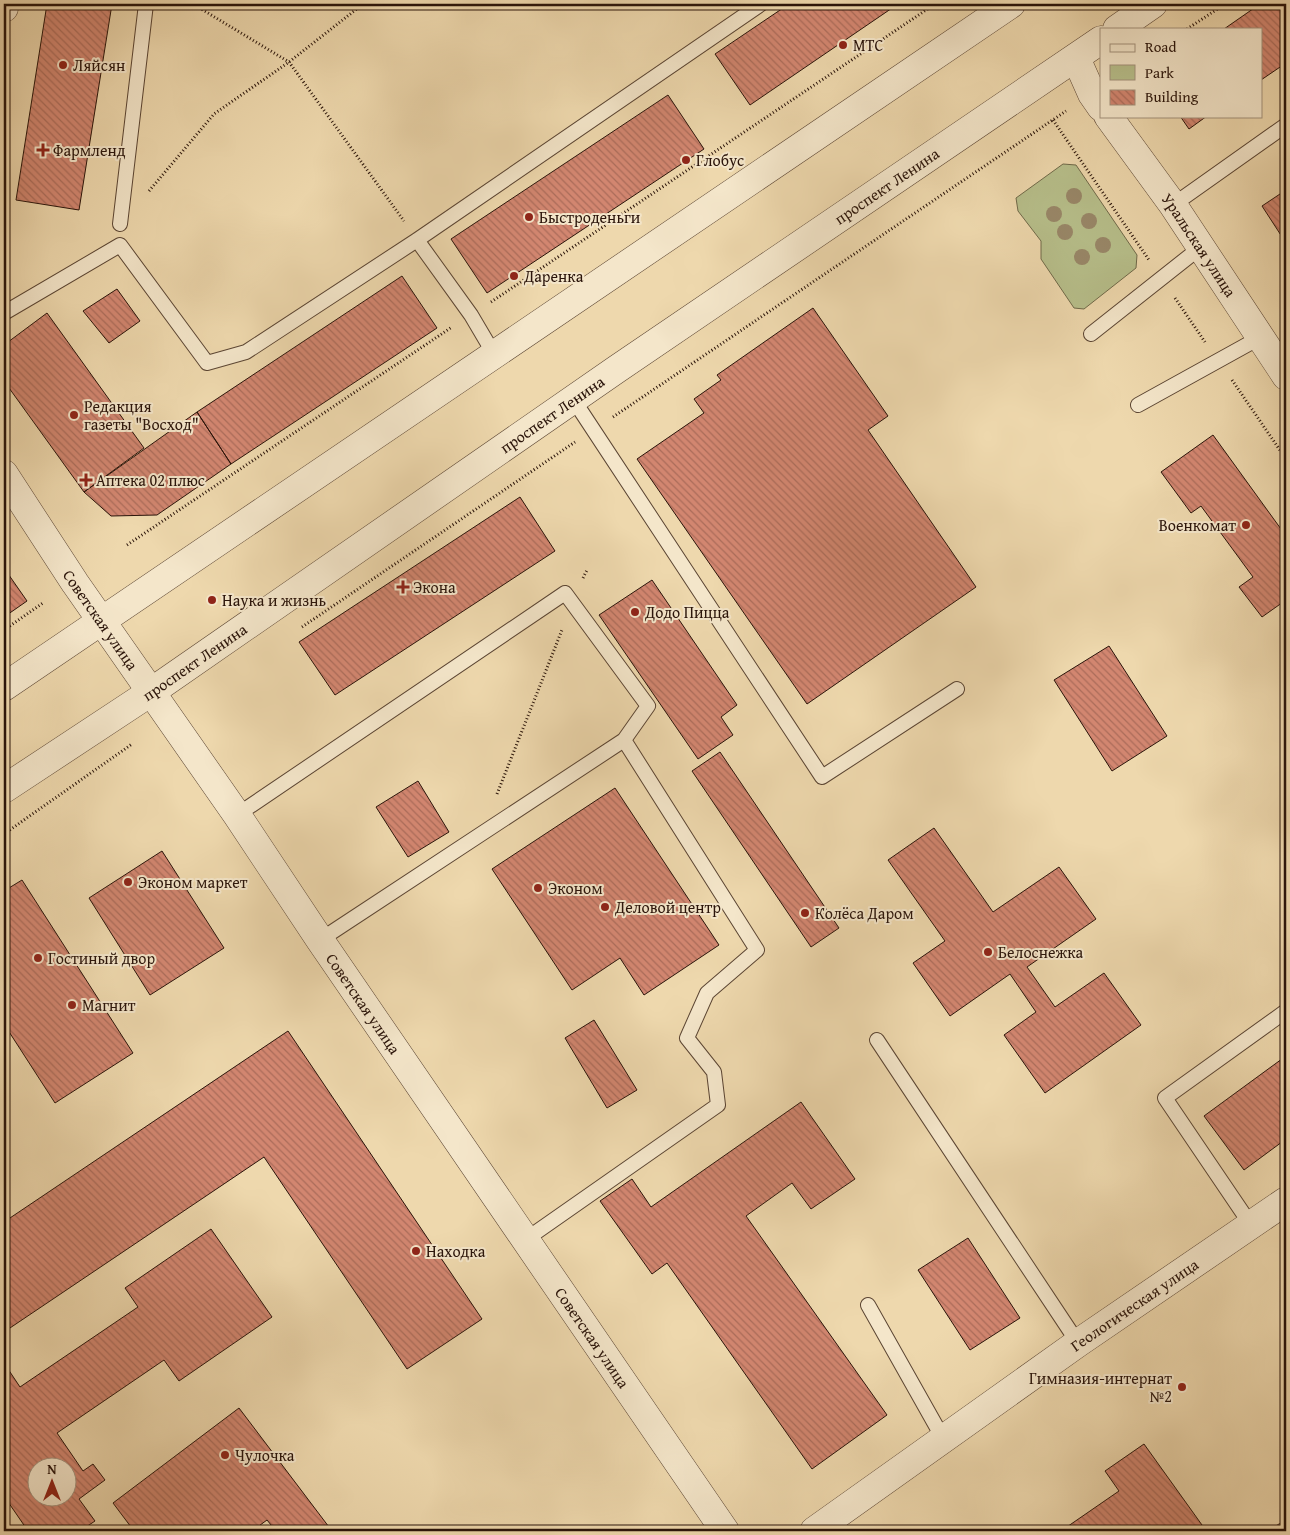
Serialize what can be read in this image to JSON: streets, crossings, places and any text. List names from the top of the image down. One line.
{"streets":{"street":["проспект Ленина","Уральская улица","Советская улица","Геологическая улица"]},"crossings":[["проспект Ленина","Советская улица"]],"places":{"other":["МТС","Ляйсян","Глобус","Быстроденьги","Даренка","Редакция газеты \"Восход\"","Военкомат","Наука и жизнь","Додо Пицца","Эконом маркет","Эконом","Деловой центр","Колёса Даром","Белоснежка","Гостиный двор","Магнит","Находка","Гимназия-интернат №2","Чулочка"],"health":["Фармленд","Аптека 02 плюс","Экона"]},"legend":["Road","Park","Building"],"north":"top"}
